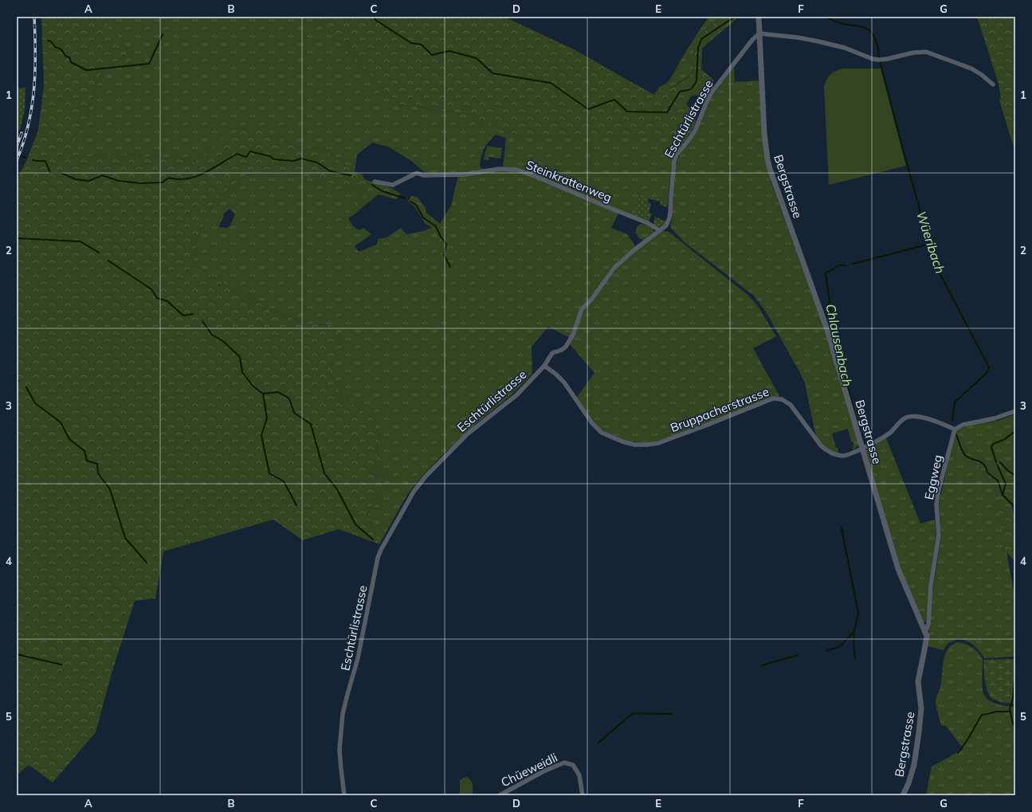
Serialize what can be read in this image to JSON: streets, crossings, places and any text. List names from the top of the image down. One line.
{"streets":{"street":["Eschtürlistrasse","Steinkrattenweg","Bergstrasse","Bruppacherstrasse","Eggweg","Chüeweidli"]},"crossings":[["Eschtürlistrasse","Steinkrattenweg"],["Eschtürlistrasse","Bergstrasse"],["Eschtürlistrasse","Bruppacherstrasse"],["Bergstrasse","Bruppacherstrasse"],["Bergstrasse","Eggweg"],["Bruppacherstrasse","Eggweg"]],"water":["Wüeribach","Chlausenbach"],"grid":{"columns":["A","B","C","D","E","F","G"],"rows":["1","2","3","4","5"]}}
